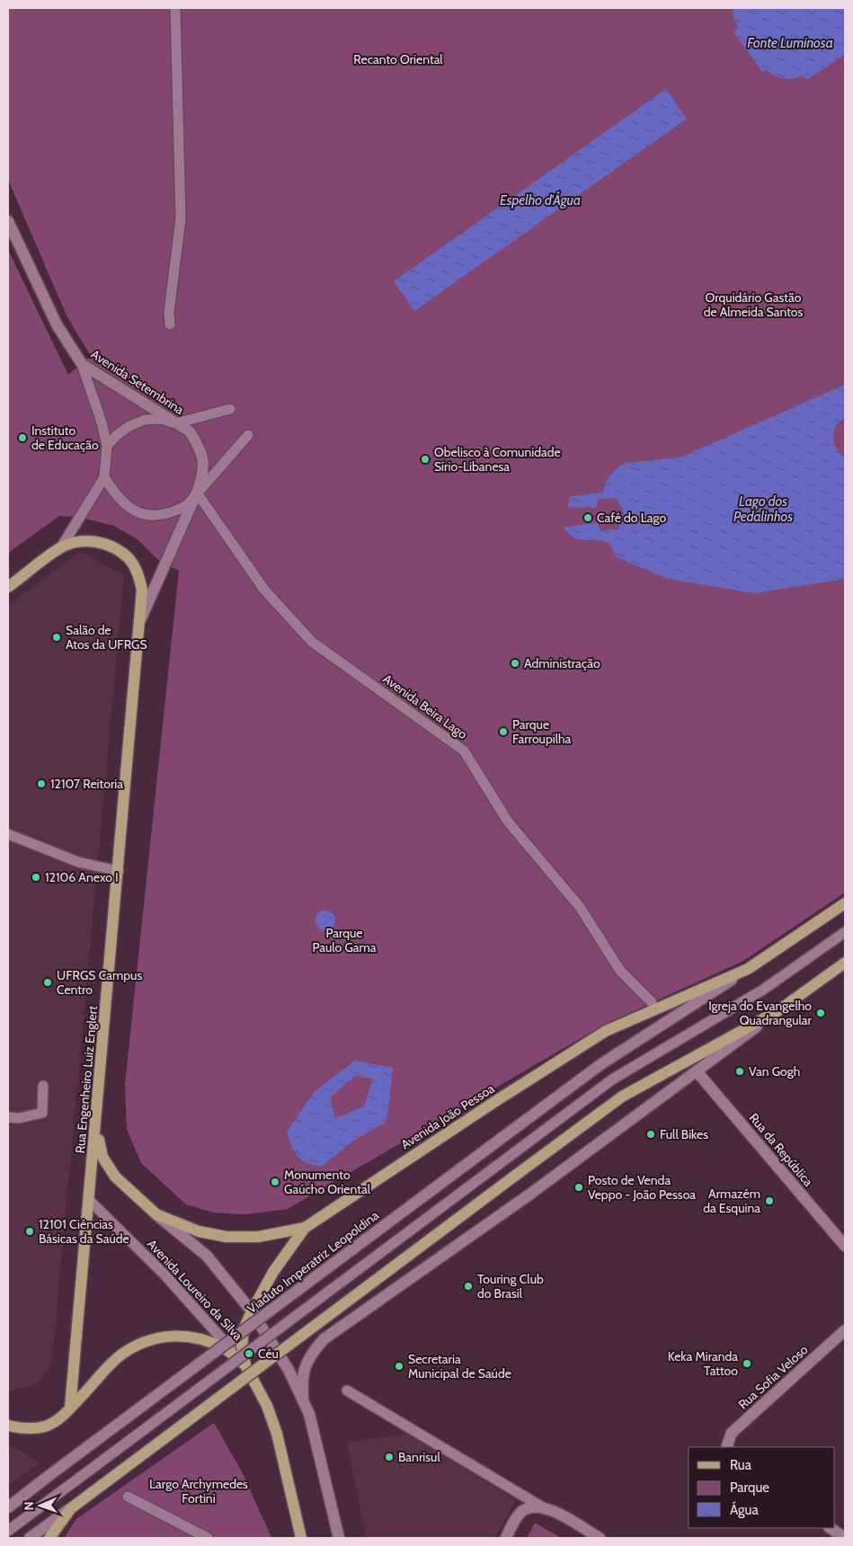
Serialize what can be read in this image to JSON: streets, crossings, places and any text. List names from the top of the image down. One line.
{"streets":{"main road":["Avenida Setembrina","Rua Engenheiro Luiz Englert","Avenida João Pessoa","Rua da República","Viaduto Imperatriz Leopoldina","Avenida Loureiro da Silva","Rua Sofia Veloso"],"lane":["Avenida Beira Lago"]},"crossings":[["Avenida Setembrina","Avenida Beira Lago"],["Avenida Setembrina","Rua Engenheiro Luiz Englert"],["Rua Engenheiro Luiz Englert","Avenida Loureiro da Silva"],["Avenida João Pessoa","Viaduto Imperatriz Leopoldina"],["Avenida João Pessoa","Avenida Loureiro da Silva"]],"water":["Fonte Luminosa","Espelho d'Água","Lago dos Pedalinhos"],"parks":["Recanto Oriental","Orquidário Gastão de Almeida Santos","Parque Paulo Gama","Largo Archymedes Fortini"],"places":["Instituto de Educação","Obelisco à Comunidade Sírio-Libanesa","Café do Lago","Salão de Atos da UFRGS","Administração","Parque Farroupilha","12107 Reitoria","12106 Anexo I","UFRGS Campus Centro","Igreja do Evangelho Quadrangular","Van Gogh","Full Bikes","Monumento Gaúcho Oriental","Posto de Venda Veppo - João Pessoa","Armazém da Esquina","12101 Ciências Básicas da Saúde","Touring Club do Brasil","Céu","Keka Miranda Tattoo","Secretaria Municipal de Saúde","Banrisul"],"legend":["Rua","Parque","Água"],"north":"left"}
